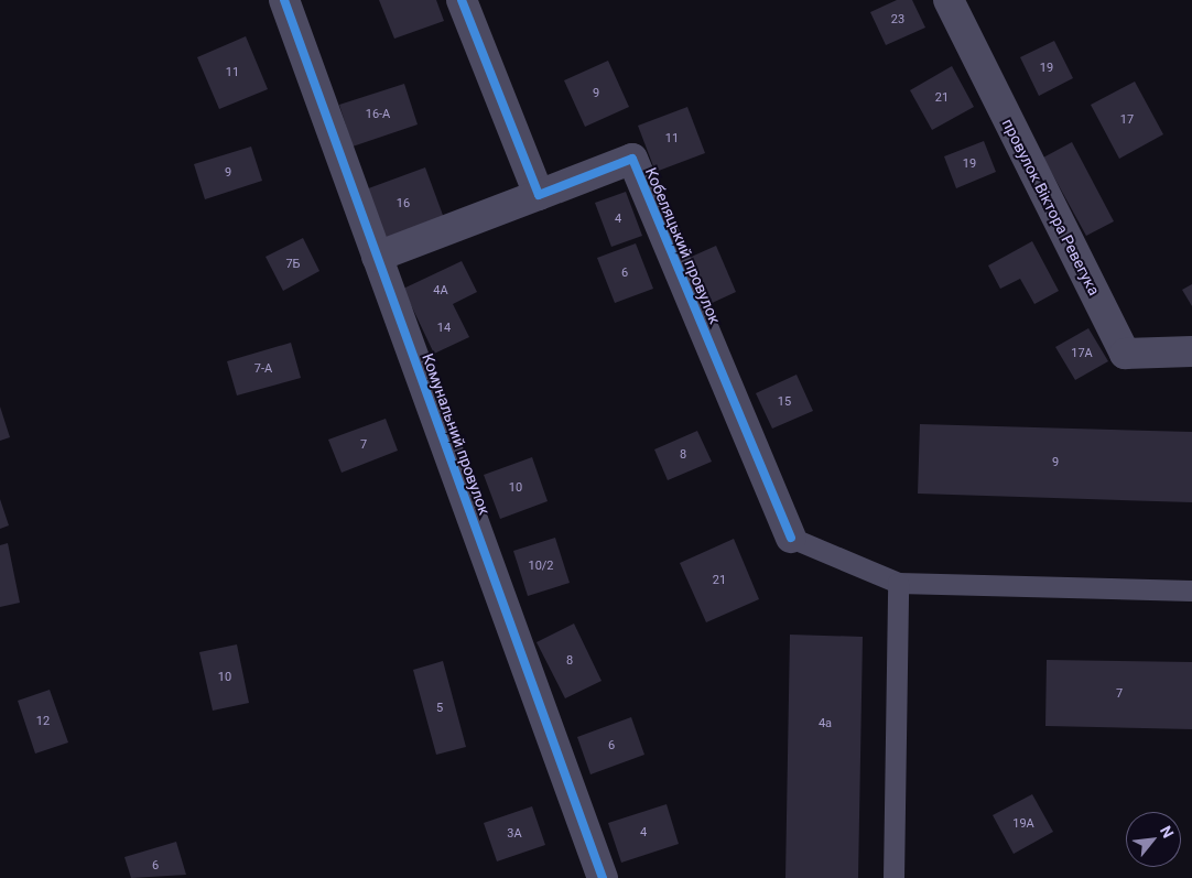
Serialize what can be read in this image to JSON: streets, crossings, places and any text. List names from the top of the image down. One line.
{"streets":{"street":["провулок Віктора Ревегука","Кобеляцький провулок","Комунальний провулок"]},"house_numbers":["23","19","11","9","21","16-А","17","11","19","9","16","4","7Б","6","4А","14","17А","7-А","15","7","8","9","10","10/2","21","8","10","7","5","12","4а","6","19А","4","3А","6"],"north":"top right"}
